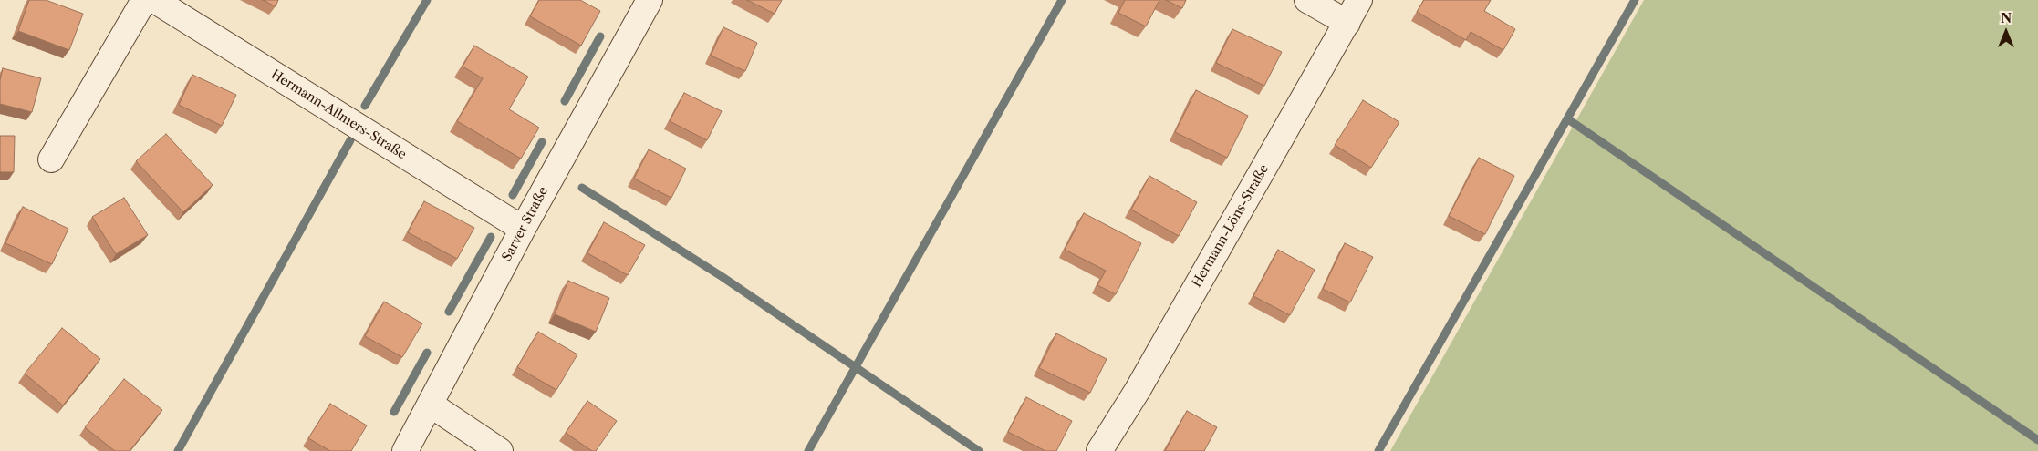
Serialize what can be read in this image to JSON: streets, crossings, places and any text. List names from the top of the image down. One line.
{"streets":{"street":["Hermann-Allmers-Straße","Sarver Straße","Hermann-Löns-Straße"]},"crossings":[["Hermann-Allmers-Straße","Sarver Straße"]],"north":"top"}
